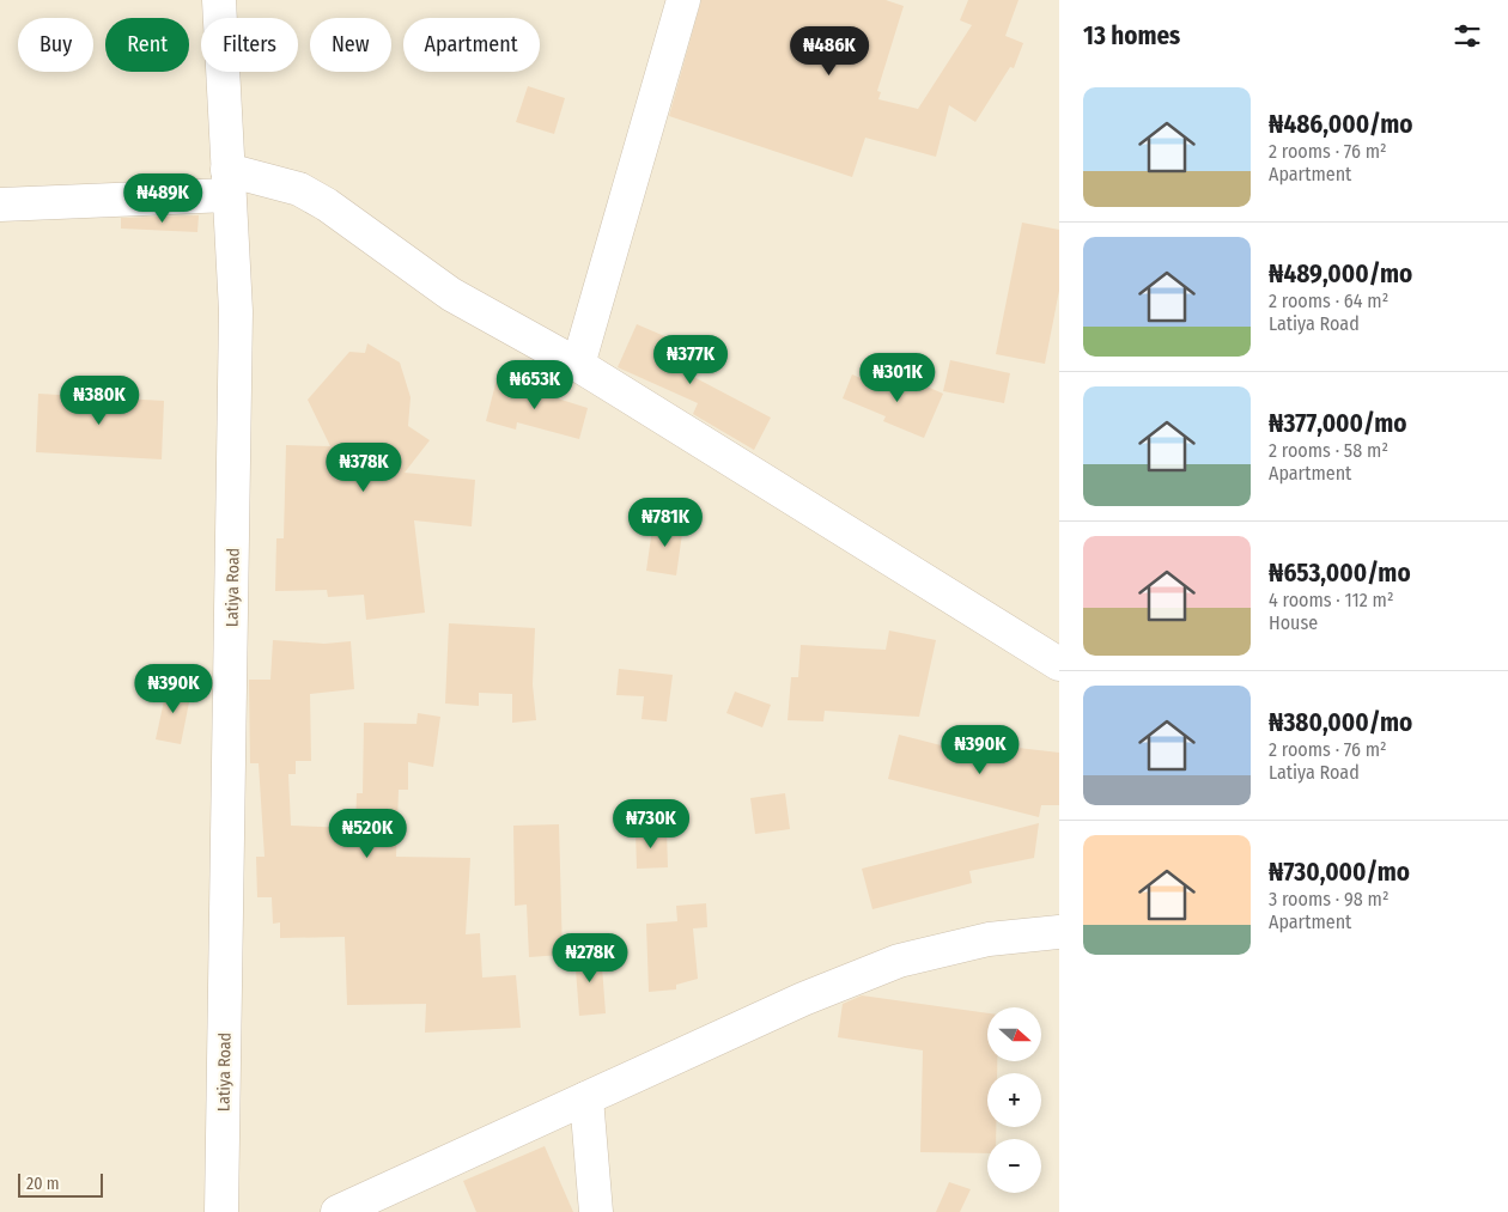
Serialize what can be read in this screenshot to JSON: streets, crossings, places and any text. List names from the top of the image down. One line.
{"streets":{"street":["Latiya Road"]},"scale_bar":"20 m","north":"right","page":{"heading":"13 homes","chip":["Buy","Rent","Filters","New","Apartment"],"price":["₦486K","₦489K","₦377K","₦301K","₦653K","₦380K","₦378K","₦781K","₦390K","₦390K","₦730K","₦520K","₦278K"],"list":[{"name":"₦486,000/mo","note":"2 rooms · 76 m² · Apartment"},{"name":"₦489,000/mo","note":"2 rooms · 64 m² · Latiya Road"},{"name":"₦377,000/mo","note":"2 rooms · 58 m² · Apartment"},{"name":"₦653,000/mo","note":"4 rooms · 112 m² · House"},{"name":"₦380,000/mo","note":"2 rooms · 76 m² · Latiya Road"},{"name":"₦730,000/mo","note":"3 rooms · 98 m² · Apartment"}],"map_buttons":["+","−"],"scale":"20 m"}}
